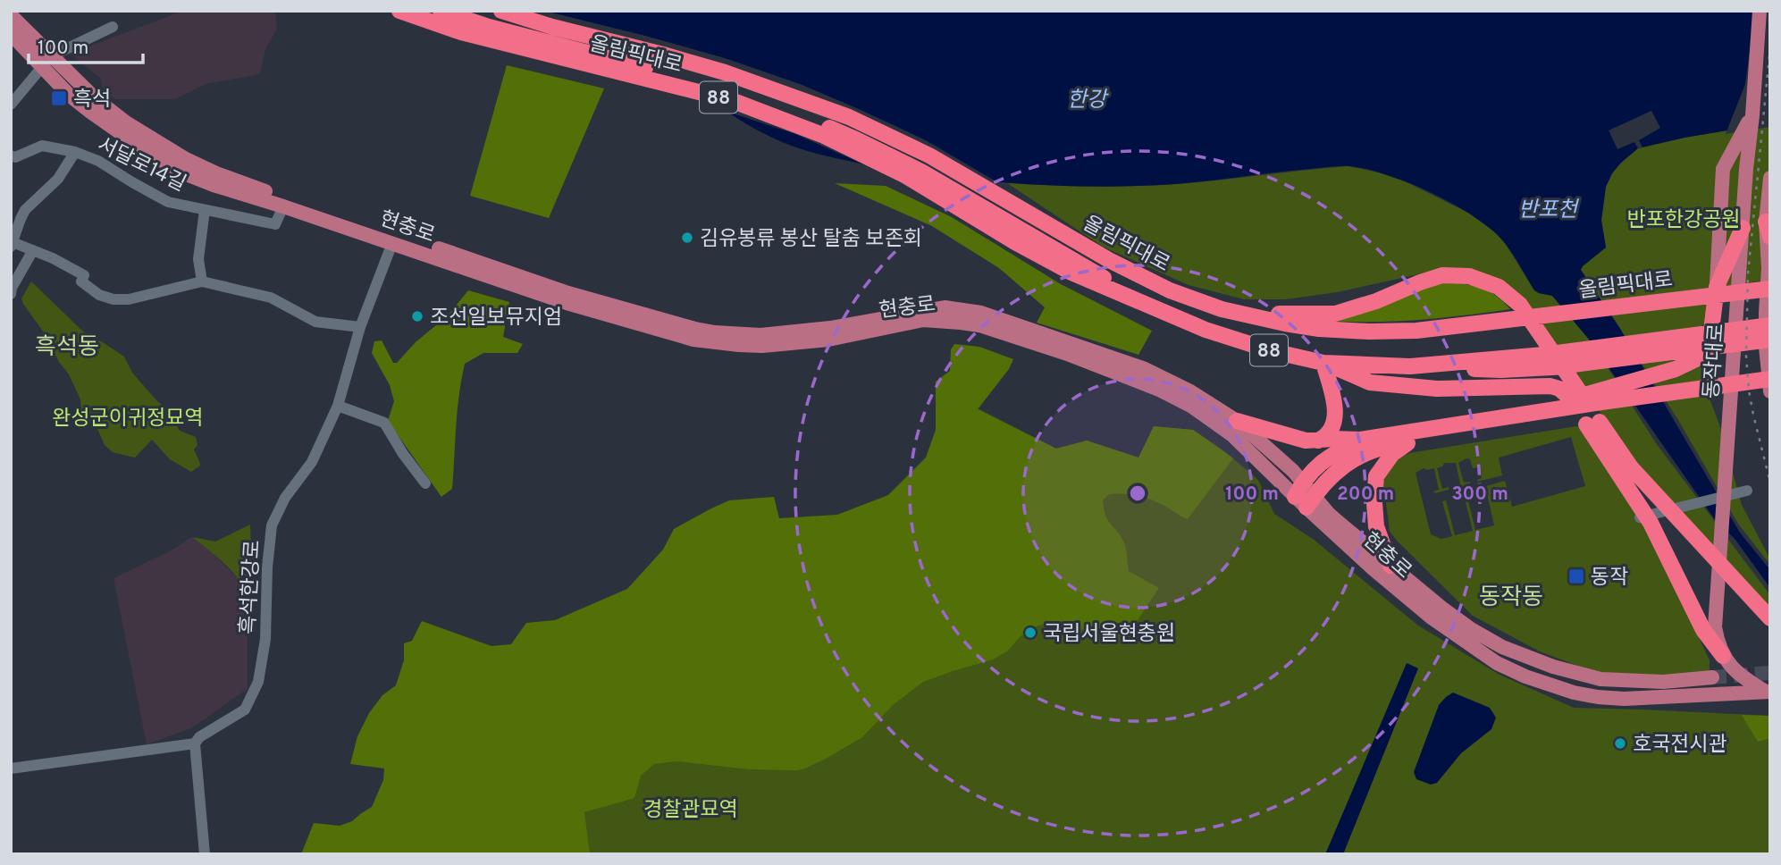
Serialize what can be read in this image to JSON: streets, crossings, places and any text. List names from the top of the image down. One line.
{"streets":{"highway":["올림픽대로","88"],"main road":["현충로","동작대로"],"street":["서달로14길","흑석한강로"]},"crossings":[["서달로14길","현충로"],["현충로","동작대로"],["현충로","흑석한강로"]],"districts":["흑석동","동작동"],"water":["한강","반포천"],"parks":["반포한강공원","완성군이귀정묘역","경찰관묘역"],"places":{"transit":["흑석","동작"],"other":["김유봉류 봉산 탈춤 보존회","조선일보뮤지엄","국립서울현충원","호국전시관"]},"scale_bar":"100 m","rings":["100 m","200 m","300 m"]}
